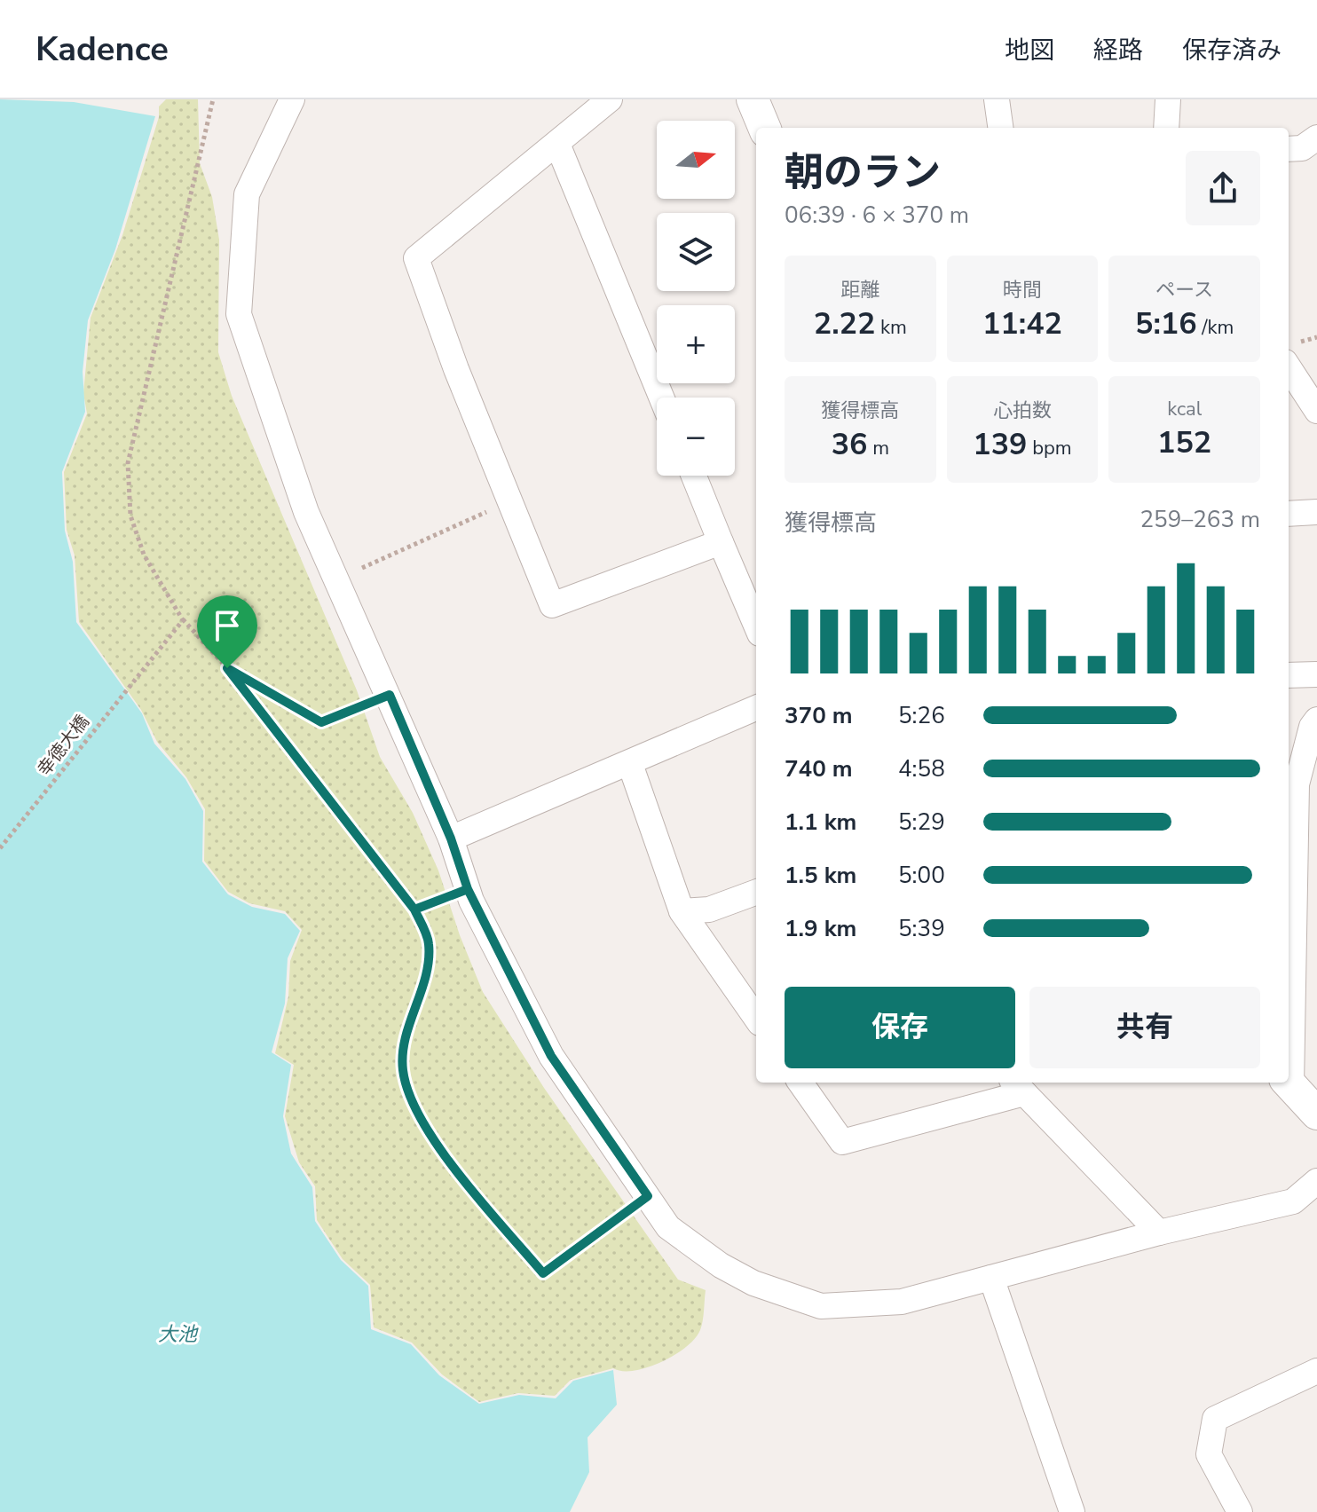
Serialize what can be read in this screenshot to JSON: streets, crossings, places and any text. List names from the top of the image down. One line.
{"streets":{"path":["幸徳大橋"]},"water":["大池"],"north":"right","page":{"header":"Kadence","nav":["地図","経路","保存済み"],"map_buttons":["+","−"],"heading":["朝のラン","06:39 · 6 × 370 m"],"stats":[["距離","2.22 km"],["時間","11:42"],["ペース","5:16 /km"],["獲得標高","36 m"],["心拍数","139 bpm"],["kcal","152"]],"chart":["獲得標高","259–263 m"],"list":[{"name":"370 m","note":"5:26"},{"name":"740 m","note":"4:58"},{"name":"1.1 km","note":"5:29"},{"name":"1.5 km","note":"5:00"},{"name":"1.9 km","note":"5:39"}],"buttons":["保存","共有"]}}
